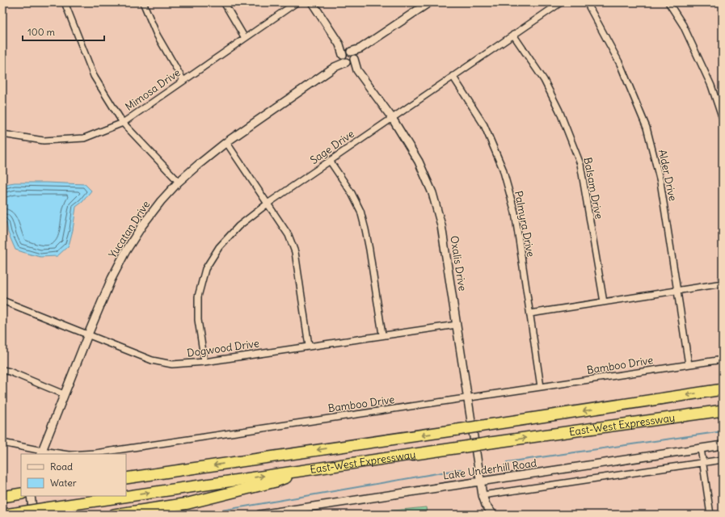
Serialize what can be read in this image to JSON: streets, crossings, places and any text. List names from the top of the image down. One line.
{"streets":{"highway":["East-West Expressway"],"street":["Mimosa Drive","Sage Drive","Alder Drive","Balsam Drive","Palmyra Drive","Yucatan Drive","Oxalis Drive","Dogwood Drive","Bamboo Drive","Lake Underhill Road"]},"crossings":[["Sage Drive","Balsam Drive"],["Sage Drive","Palmyra Drive"],["Sage Drive","Oxalis Drive"],["Sage Drive","Dogwood Drive"],["Alder Drive","Bamboo Drive"],["Palmyra Drive","Bamboo Drive"],["Yucatan Drive","Oxalis Drive"],["Yucatan Drive","Dogwood Drive"],["Yucatan Drive","Bamboo Drive"],["Oxalis Drive","Dogwood Drive"],["Oxalis Drive","Bamboo Drive"],["Oxalis Drive","Lake Underhill Road"]],"legend":["Road","Water"],"scale_bar":"100 m"}
